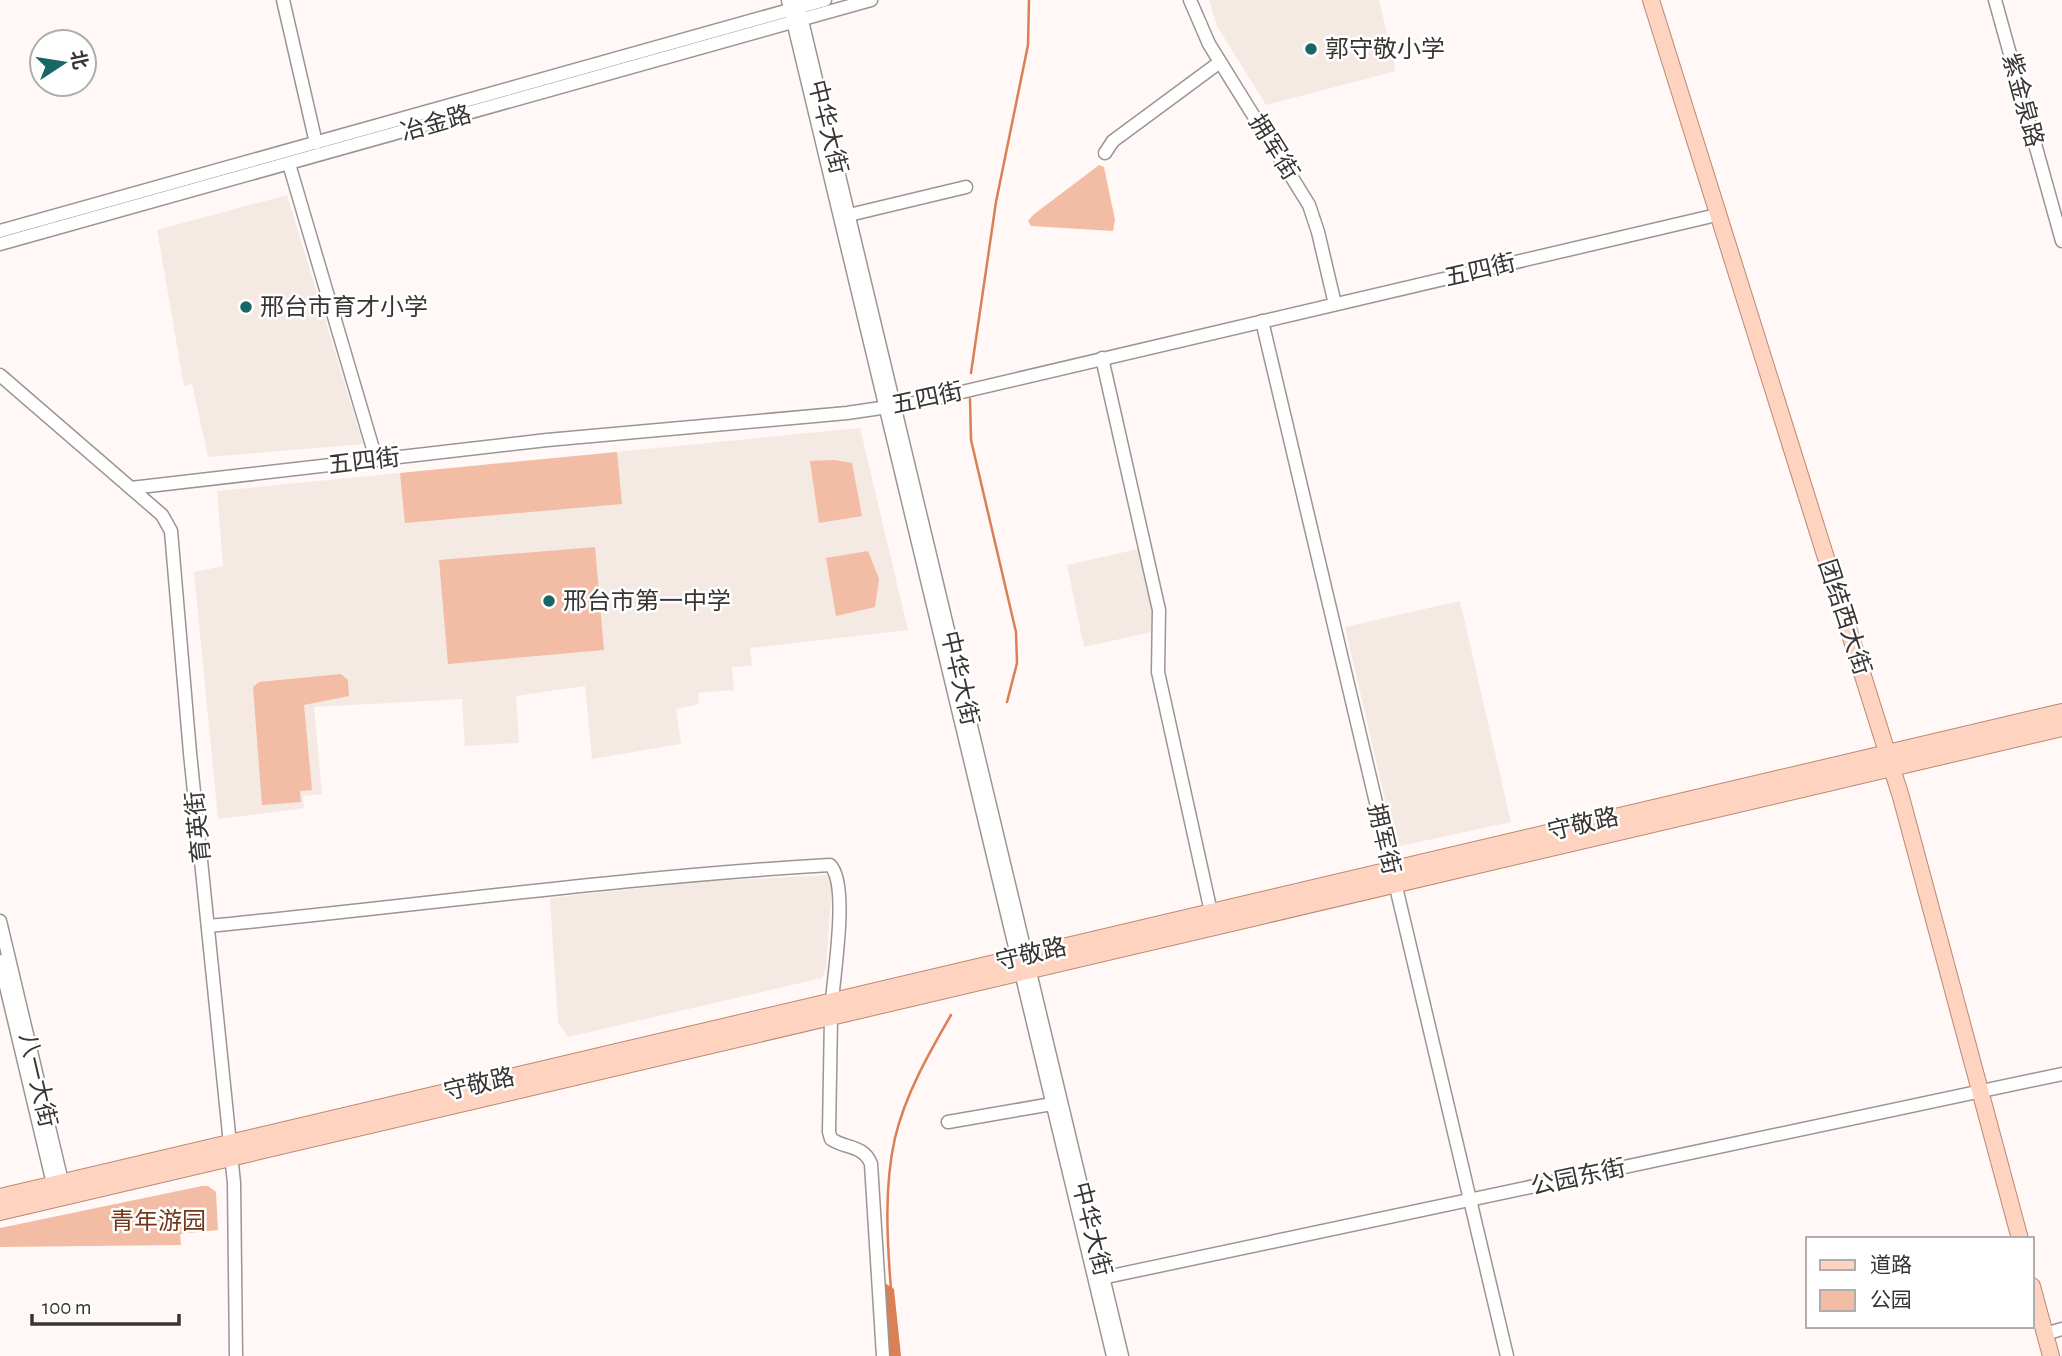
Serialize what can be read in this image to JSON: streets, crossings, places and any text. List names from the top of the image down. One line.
{"streets":{"main road":["团结西大街","守敬路"],"street":["紫金泉路","冶金路","中华大街","拥军街","五四街","育英街","八一大街","公园东街"]},"crossings":[["冶金路","中华大街"],["中华大街","五四街"],["中华大街","守敬路"],["中华大街","公园东街"],["拥军街","五四街"],["拥军街","守敬路"],["拥军街","公园东街"],["五四街","团结西大街"],["五四街","育英街"],["团结西大街","守敬路"],["团结西大街","公园东街"],["守敬路","育英街"],["守敬路","八一大街"]],"parks":["青年游园"],"places":["郭守敬小学","邢台市育才小学","邢台市第一中学"],"legend":["道路","公园"],"scale_bar":"100 m","north":"right"}
